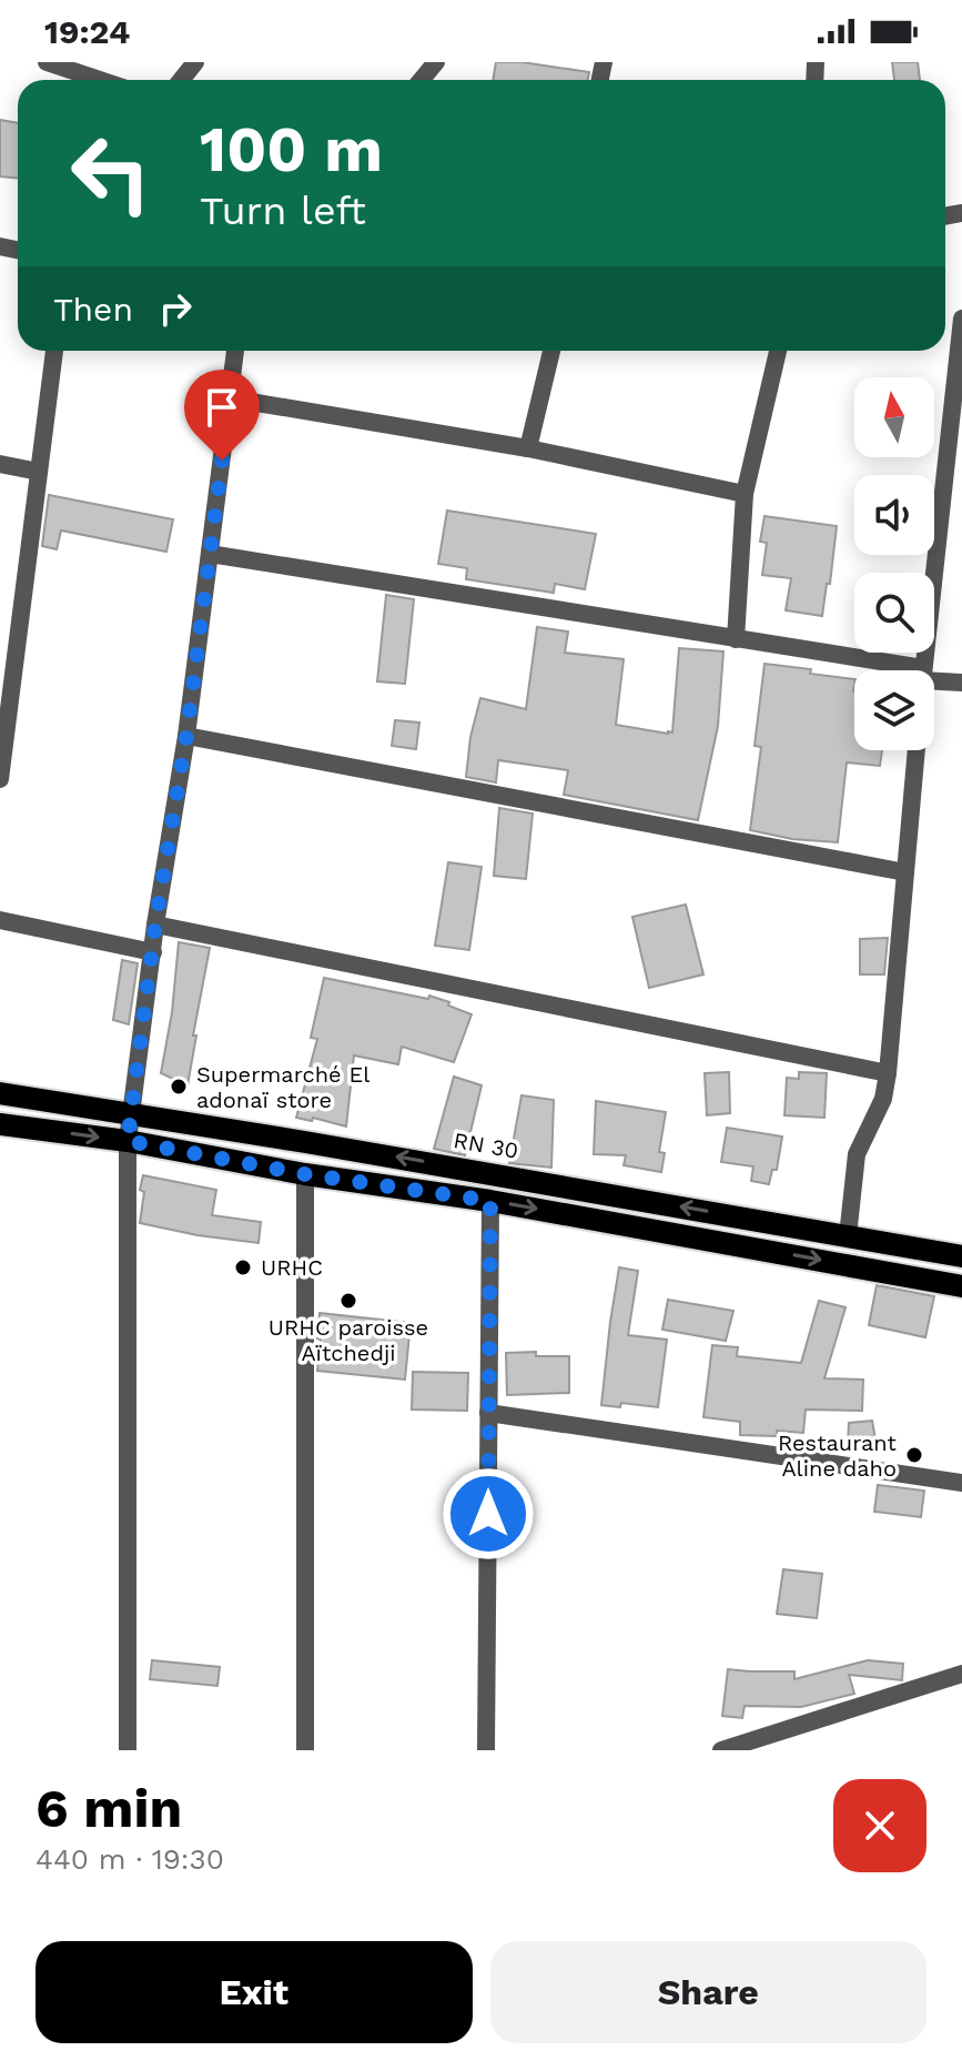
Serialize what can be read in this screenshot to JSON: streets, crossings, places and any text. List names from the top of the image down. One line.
{"streets":{"main road":["RN 30"]},"places":["Supermarché El adonaï store","URHC","URHC paroisse Aïtchedji","Restaurant Aline daho"],"north":"top","page":{"status":"19:24","turn":["100 m","Turn left"],"then":"Then","heading":["6 min","440 m · 19:30"],"buttons":["Exit","Share"]}}
